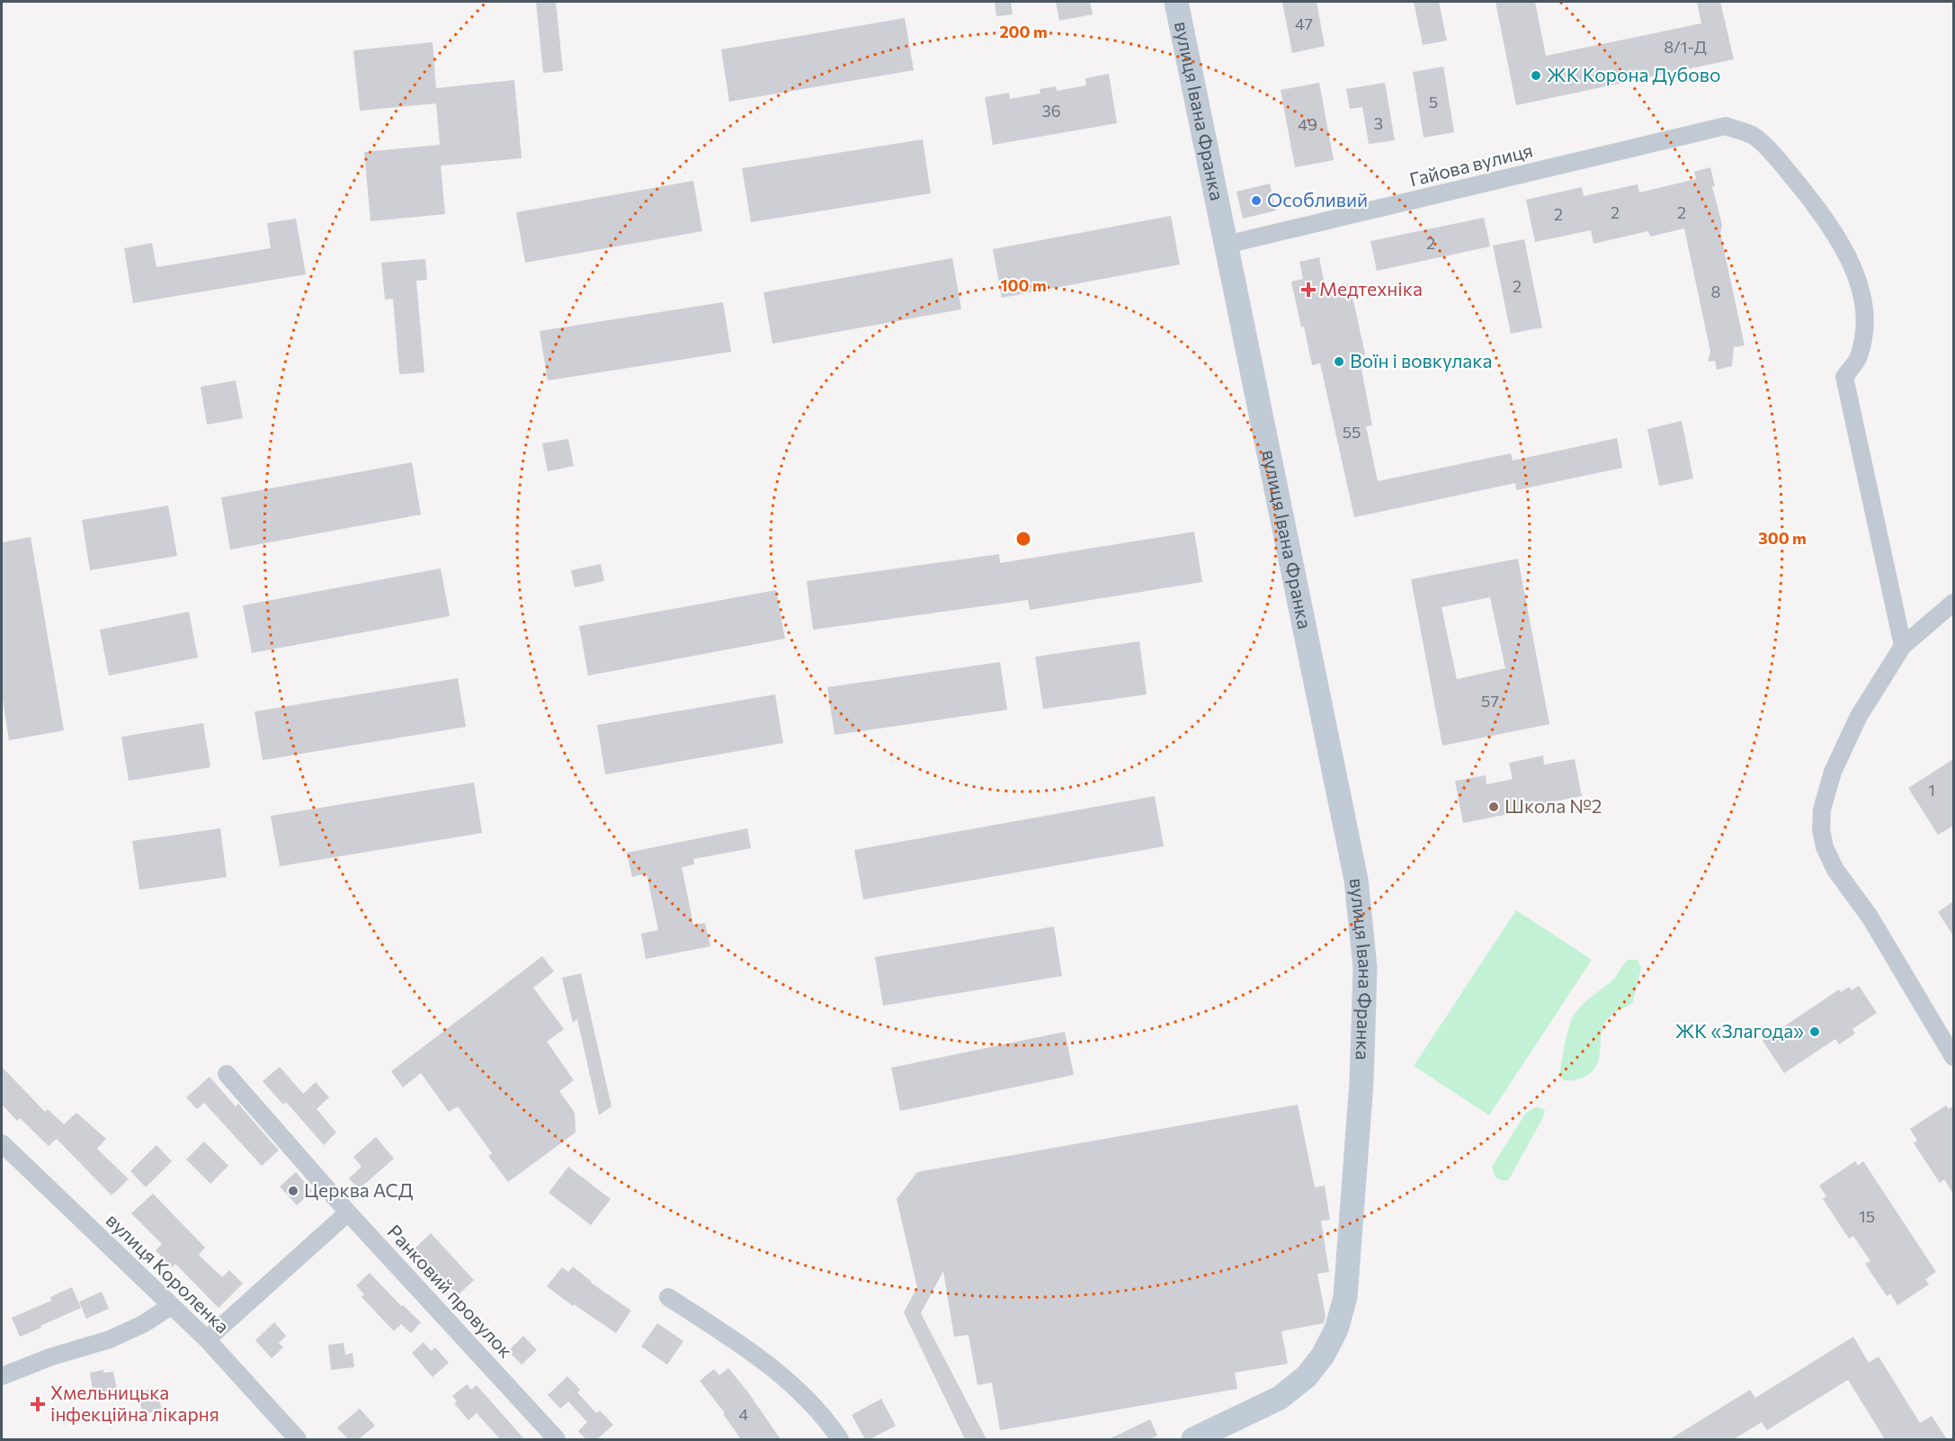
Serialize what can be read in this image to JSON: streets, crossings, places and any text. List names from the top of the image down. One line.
{"streets":{"main road":["вулиця Івана Франка"],"street":["Гайова вулиця","вулиця Короленка","Ранковий провулок"]},"crossings":[["вулиця Івана Франка","Гайова вулиця"]],"places":{"other":["ЖК Корона Дубово","Особливий","Воїн і вовкулака","Школа №2","ЖК «Злагода»","Церква АСД"],"health":["Медтехніка","Хмельницька інфекційна лікарня"]},"house_numbers":["47","8/1-Д","5","36","3","49","2","2","2","2","2","8","55","57","1","15","4"],"rings":["200 m","100 m","300 m"]}
